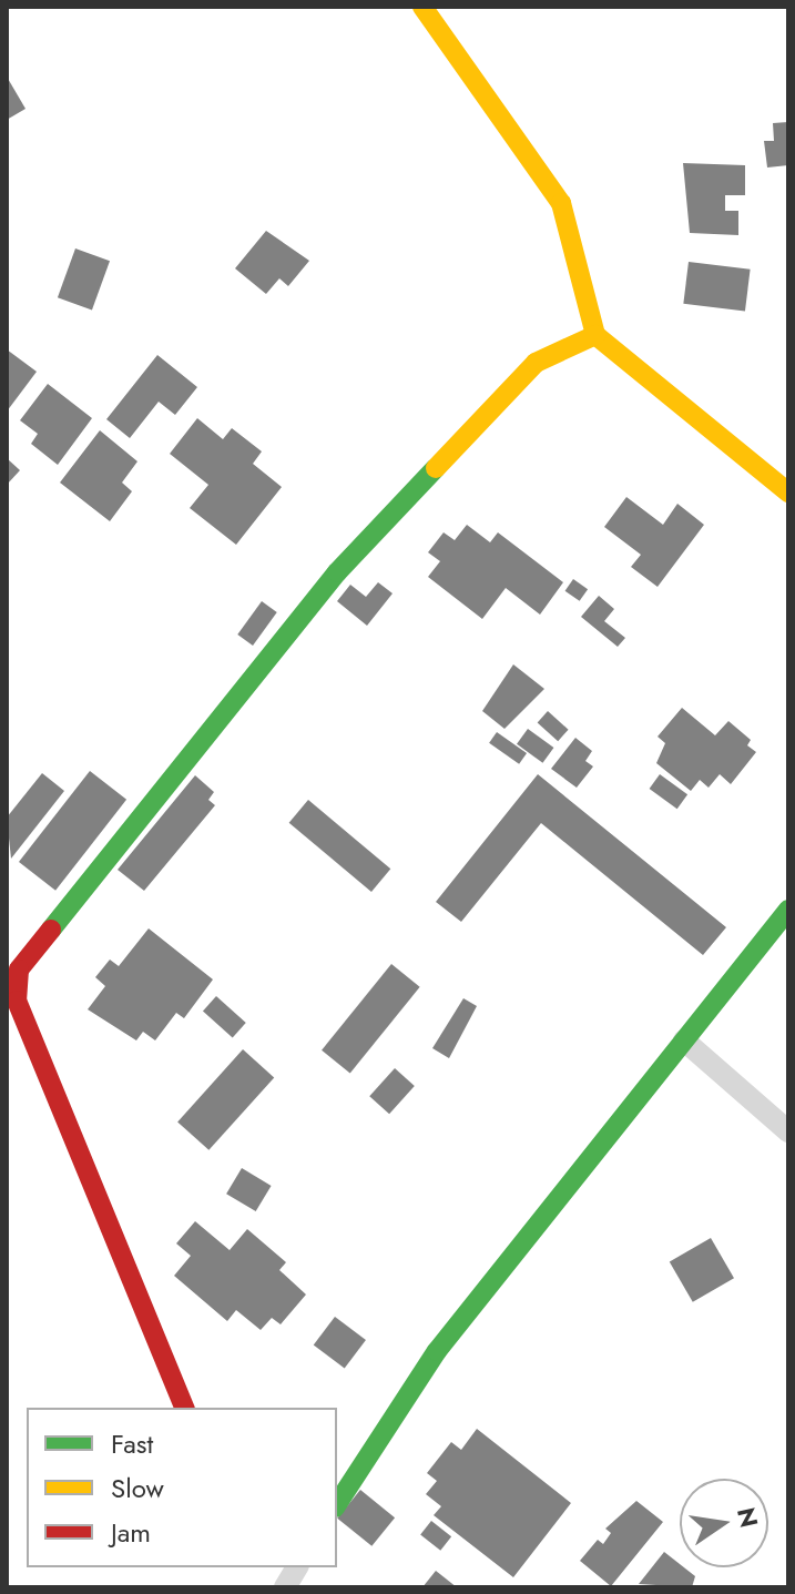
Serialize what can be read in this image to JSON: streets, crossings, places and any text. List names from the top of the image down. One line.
{"legend":["Fast","Slow","Jam"],"north":"right"}
